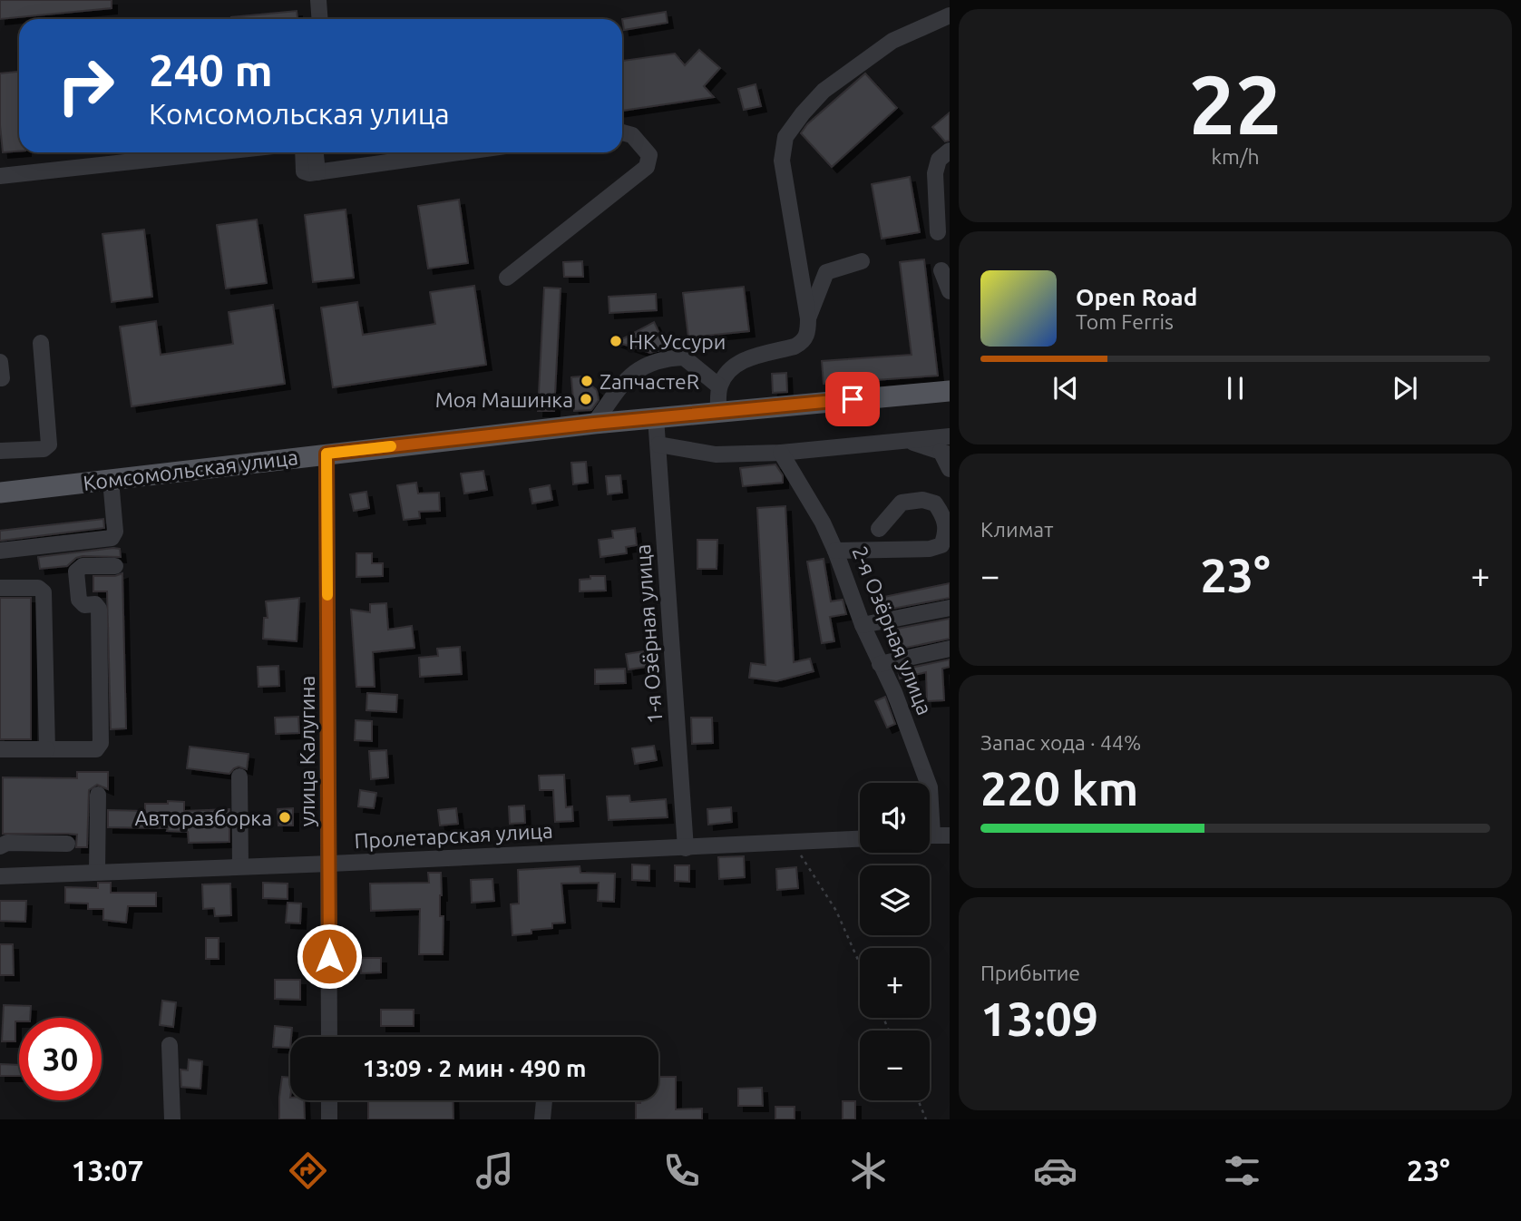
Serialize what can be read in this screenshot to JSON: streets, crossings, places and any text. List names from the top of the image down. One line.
{"streets":{"main road":["Комсомольская улица"],"street":["2-я Озёрная улица","1-я Озёрная улица","улица Калугина","Пролетарская улица"]},"crossings":[["Комсомольская улица","1-я Озёрная улица"],["Комсомольская улица","улица Калугина"],["1-я Озёрная улица","Пролетарская улица"],["улица Калугина","Пролетарская улица"]],"places":["НК Уссури","ZапчастеR","Моя Машинка","Авторазборка"],"page":{"tile":[["22","km/h"],"Климат",["Запас хода · 44%","220 km"],["Прибытие","13:09"]],"turn":["240 m","Комсомольская улица"],"song":["Open Road","Tom Ferris"],"heat":["−","23°","+"],"map_buttons":["+","−"],"limit":"30","trip":"13:09 · 2 мин · 490 m","tabs":["13:07","23°"]}}
